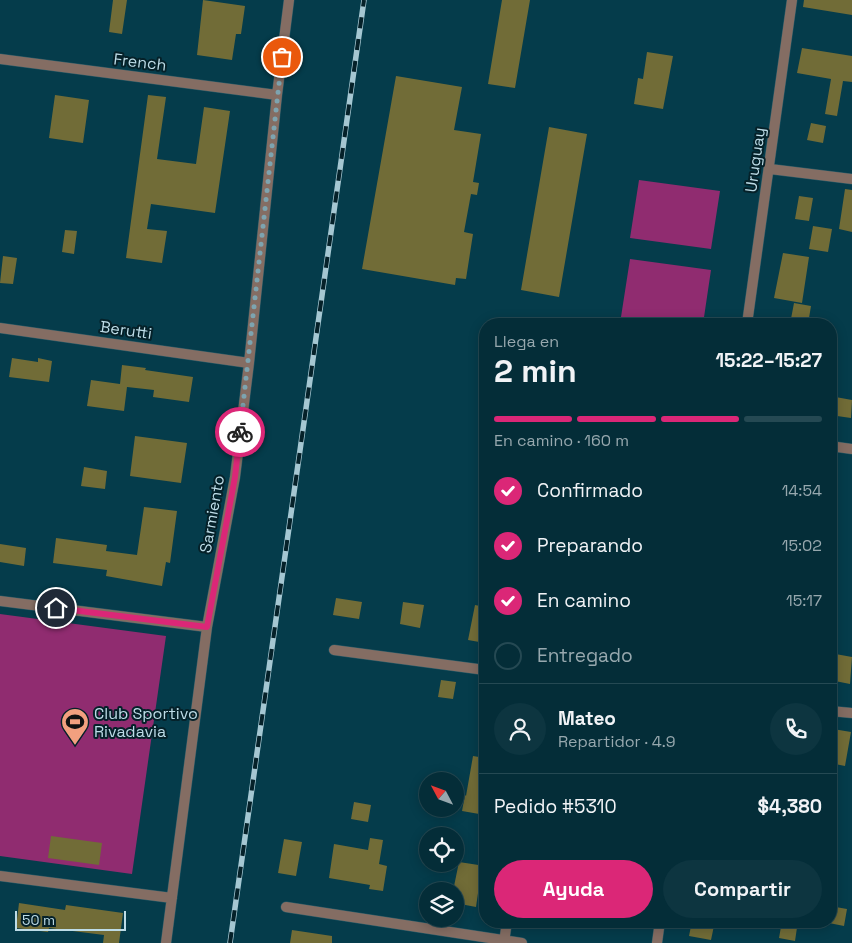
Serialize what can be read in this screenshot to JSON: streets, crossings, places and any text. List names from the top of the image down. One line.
{"streets":{"street":["French","Uruguay","Berutti","Sarmiento"]},"crossings":[["French","Sarmiento"],["Berutti","Sarmiento"]],"places":{"sports":["Club Sportivo Rivadavia"]},"scale_bar":"50 m","north":"top left","page":{"heading":["2 min","Llega en","15:22–15:27"],"panel":["Mateo","Repartidor · 4.9","Pedido #5310","$4,380"],"bar":"En camino · 160 m","list":[["Confirmado","14:54"],["Preparando","15:02"],["En camino","15:17"],"Entregado"],"buttons":["Ayuda","Compartir"],"scale":"50 m"}}
